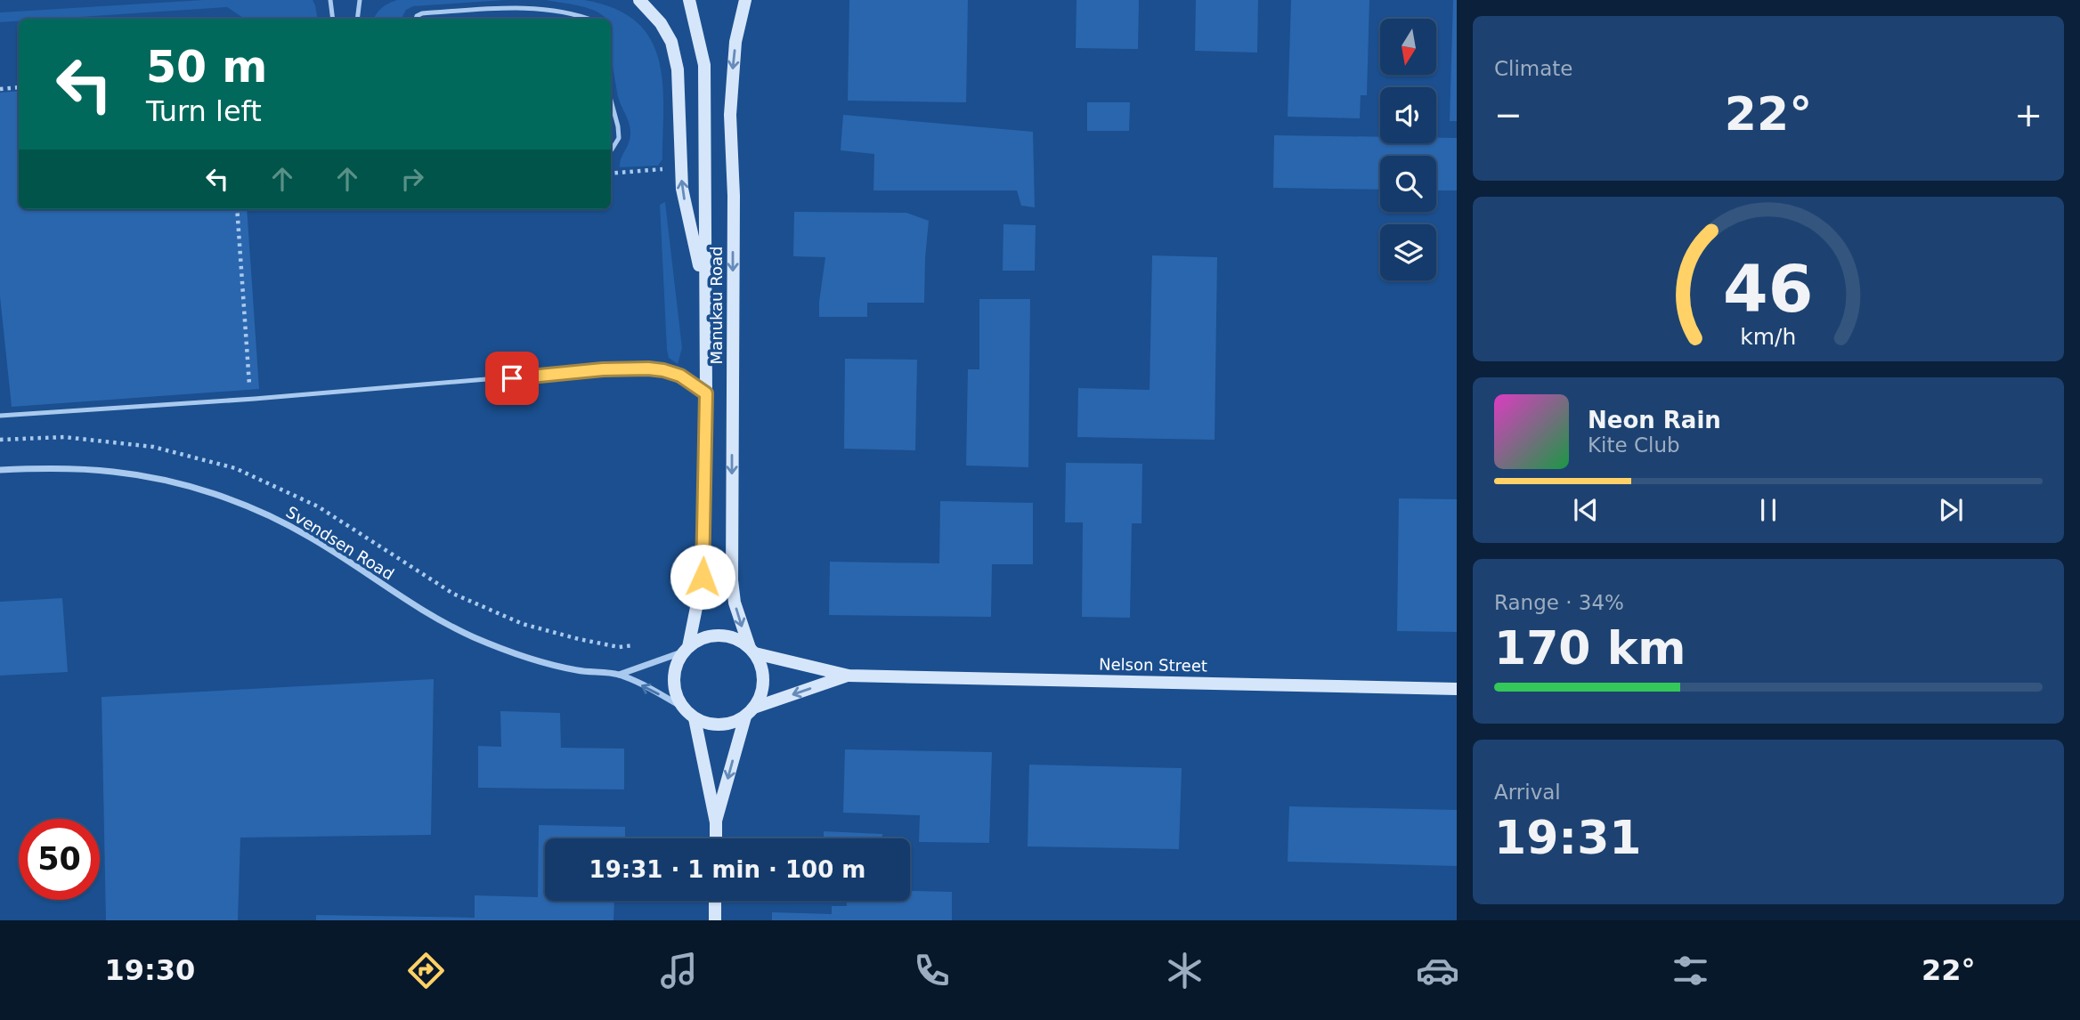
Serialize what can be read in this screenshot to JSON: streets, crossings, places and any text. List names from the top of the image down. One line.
{"streets":{"main road":["Manukau Road","Nelson Street"],"street":["Svendsen Road"]},"crossings":[["Manukau Road","Nelson Street"]],"north":"bottom","page":{"tile":["Climate",["Range · 34%","170 km"],["Arrival","19:31"]],"turn":["50 m","Turn left"],"heat":["−","22°","+"],"song":["Neon Rain","Kite Club"],"limit":"50","trip":"19:31 · 1 min · 100 m","tabs":["19:30","22°"],"gauge":["46","km/h"]}}
